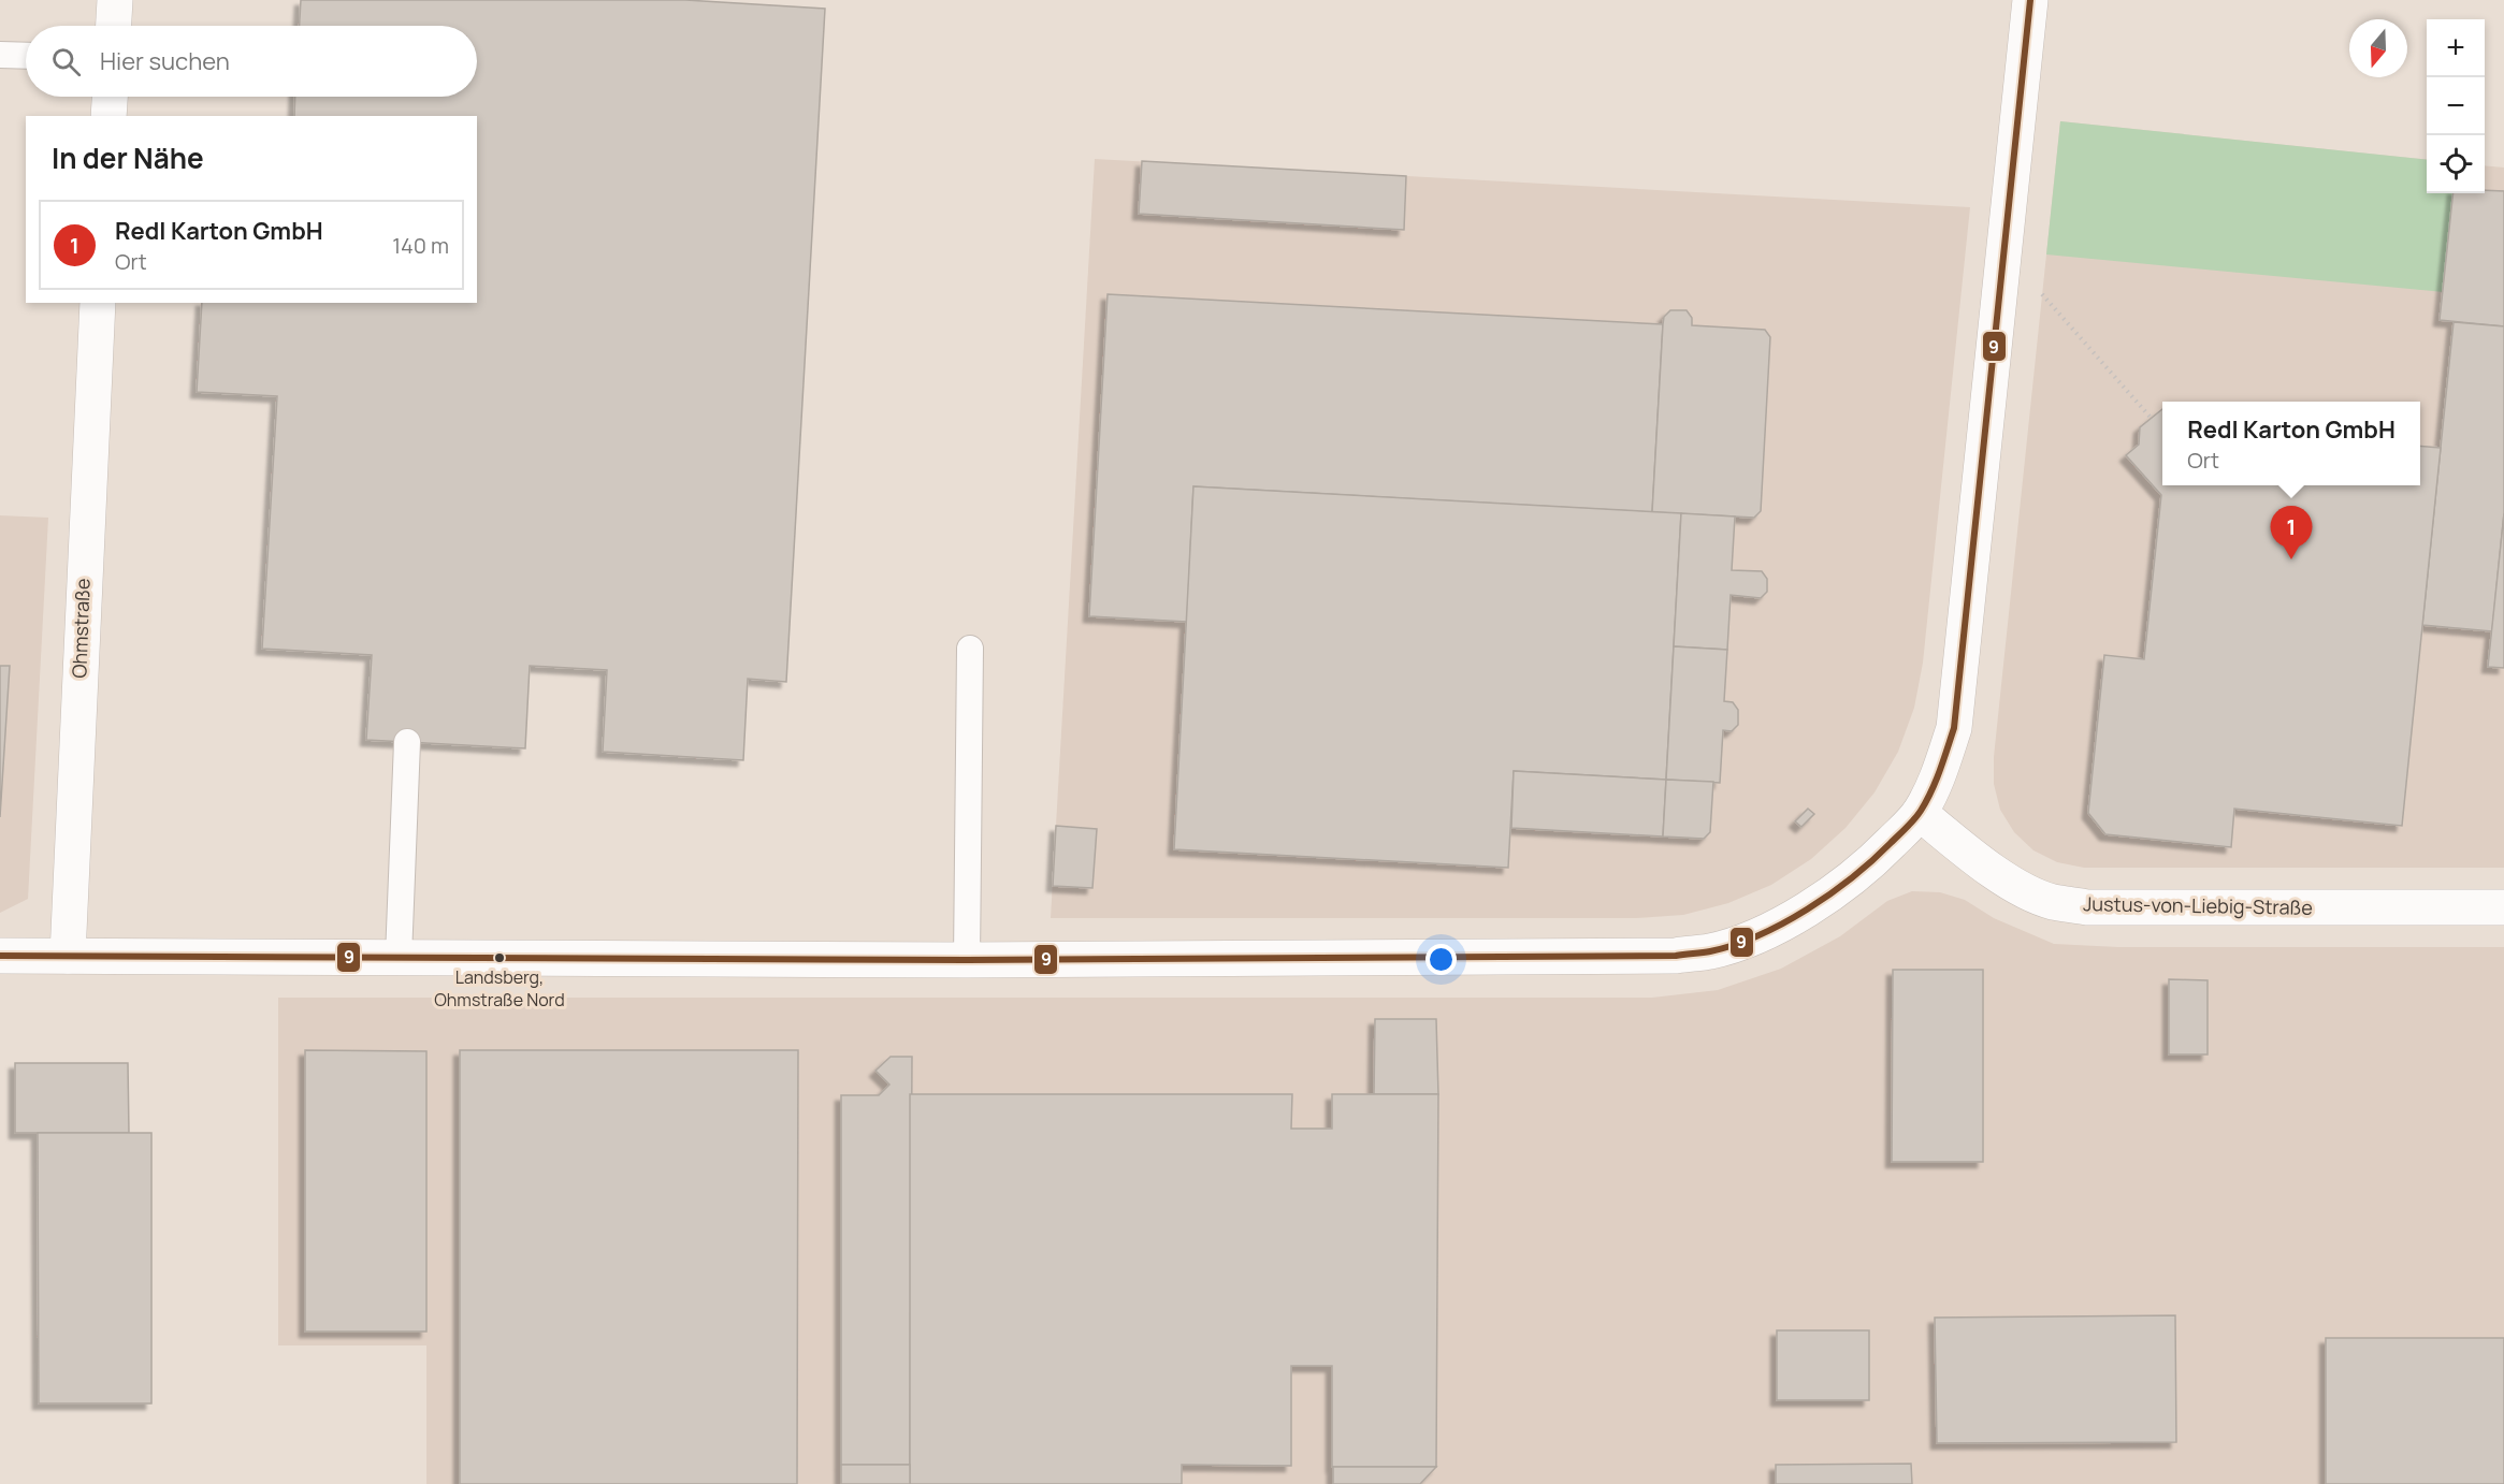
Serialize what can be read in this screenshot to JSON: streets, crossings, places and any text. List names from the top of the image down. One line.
{"streets":{"street":["Ohmstraße","Justus-von-Liebig-Straße"]},"places":["Landsberg, Ohmstraße Nord"],"lines":["transit line 9"],"north":"bottom","page":{"map_buttons":["+","−"],"search":"Hier suchen","heading":"In der Nähe","list":[{"mark":"1","name":"Redl Karton GmbH","note":"Ort","value":"140 m"}],"popup":["Redl Karton GmbH","Ort"],"pins":"1"}}
